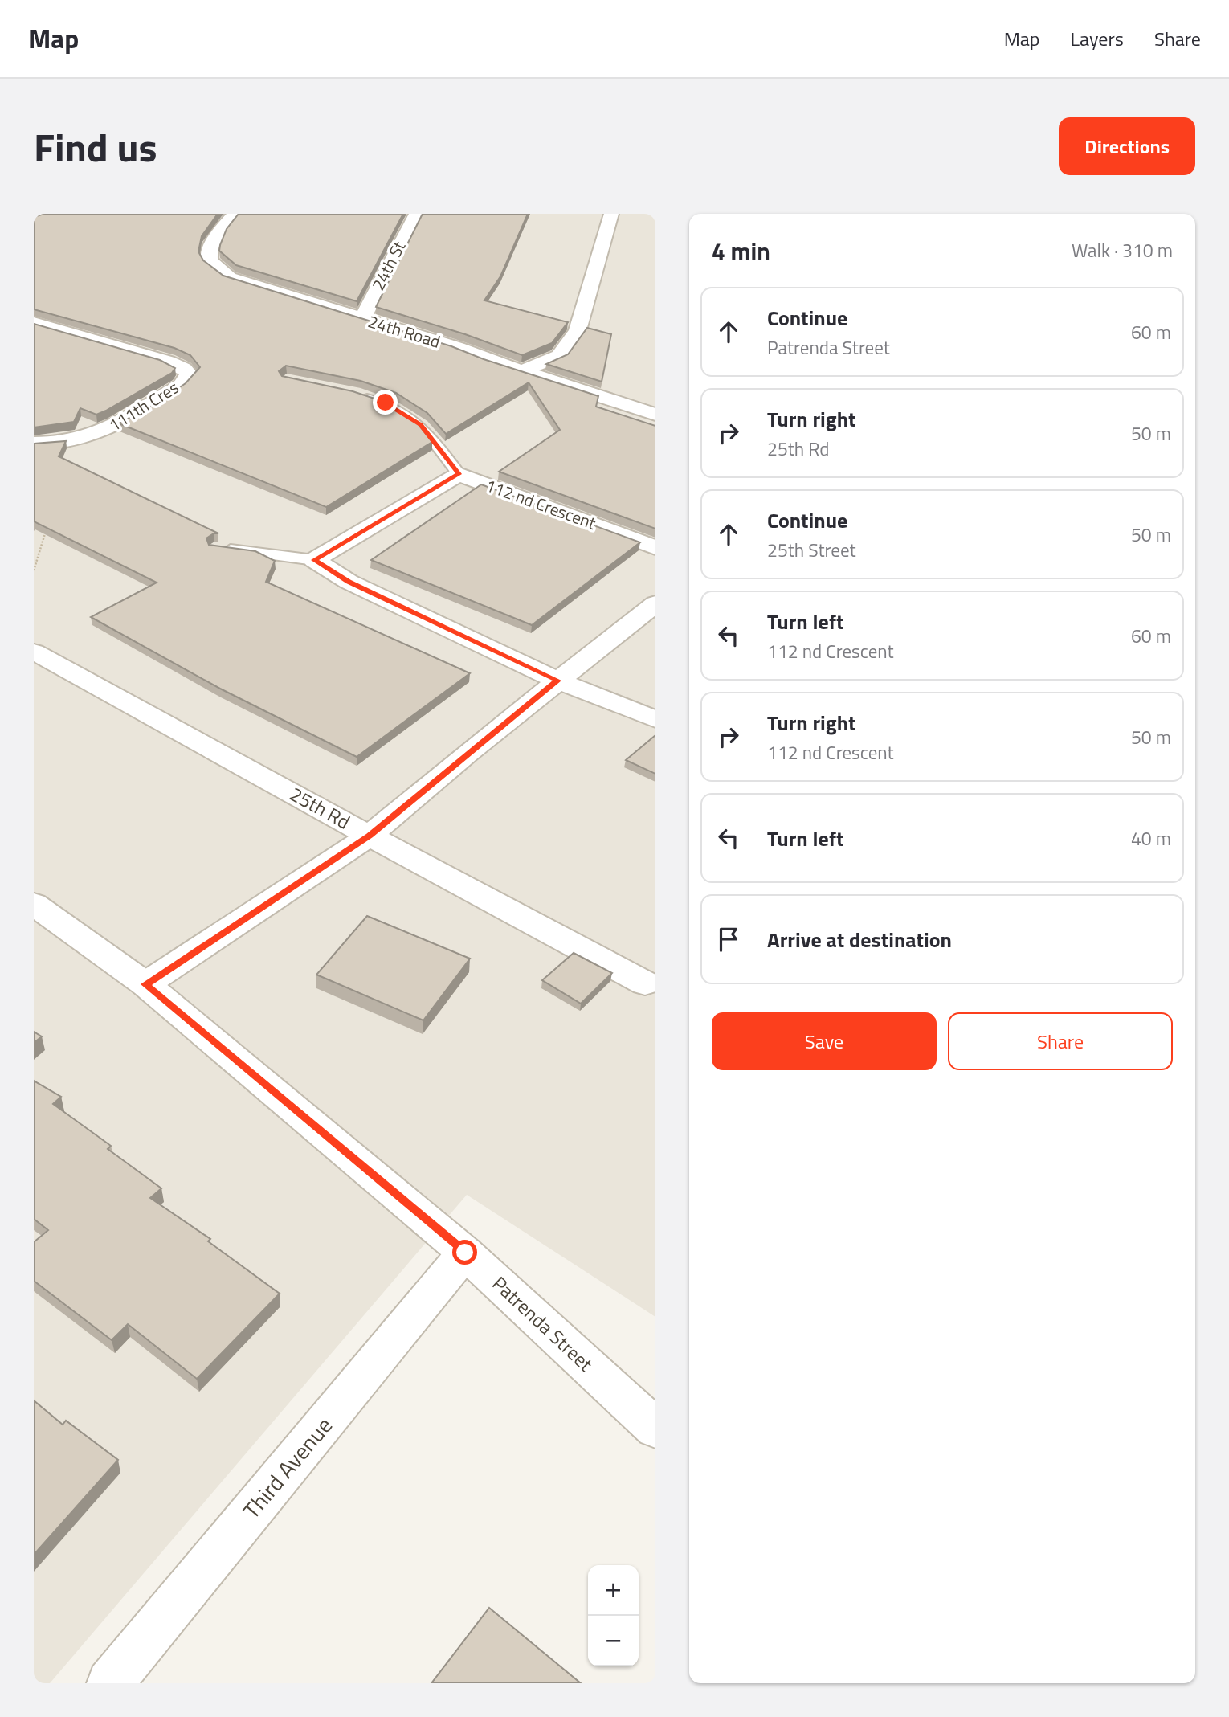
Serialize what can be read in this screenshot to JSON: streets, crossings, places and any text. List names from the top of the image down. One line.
{"streets":{"street":["24th St","24th Road","111th Cres","112 nd Crescent","25th Rd","Patrenda Street","Third Avenue"]},"crossings":[["24th St","24th Road"],["25th Rd","Patrenda Street"],["Patrenda Street","Third Avenue"]],"page":{"header":"Map","nav":["Map","Layers","Share"],"title":"Find us","buttons":["Directions",["Save","Share"]],"heading":["4 min","Walk · 310 m"],"list":[["Continue","Patrenda Street","60 m"],["Turn right","25th Rd","50 m"],["Continue","25th Street","50 m"],["Turn left","112 nd Crescent","60 m"],["Turn right","112 nd Crescent","50 m"],["Turn left","40 m"],"Arrive at destination"],"map_buttons":["+","−"]}}
